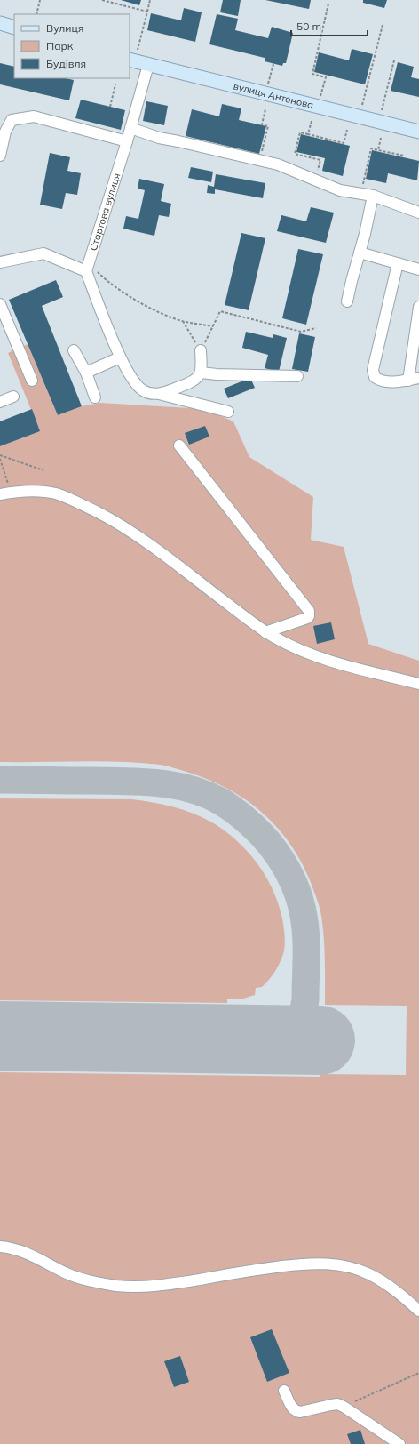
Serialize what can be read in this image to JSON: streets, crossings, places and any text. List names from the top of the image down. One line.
{"streets":{"main road":["вулиця Антонова"],"street":["Стартова вулиця"]},"crossings":[["вулиця Антонова","Стартова вулиця"]],"legend":["Вулиця","Парк","Будівля"],"scale_bar":"50 m"}
